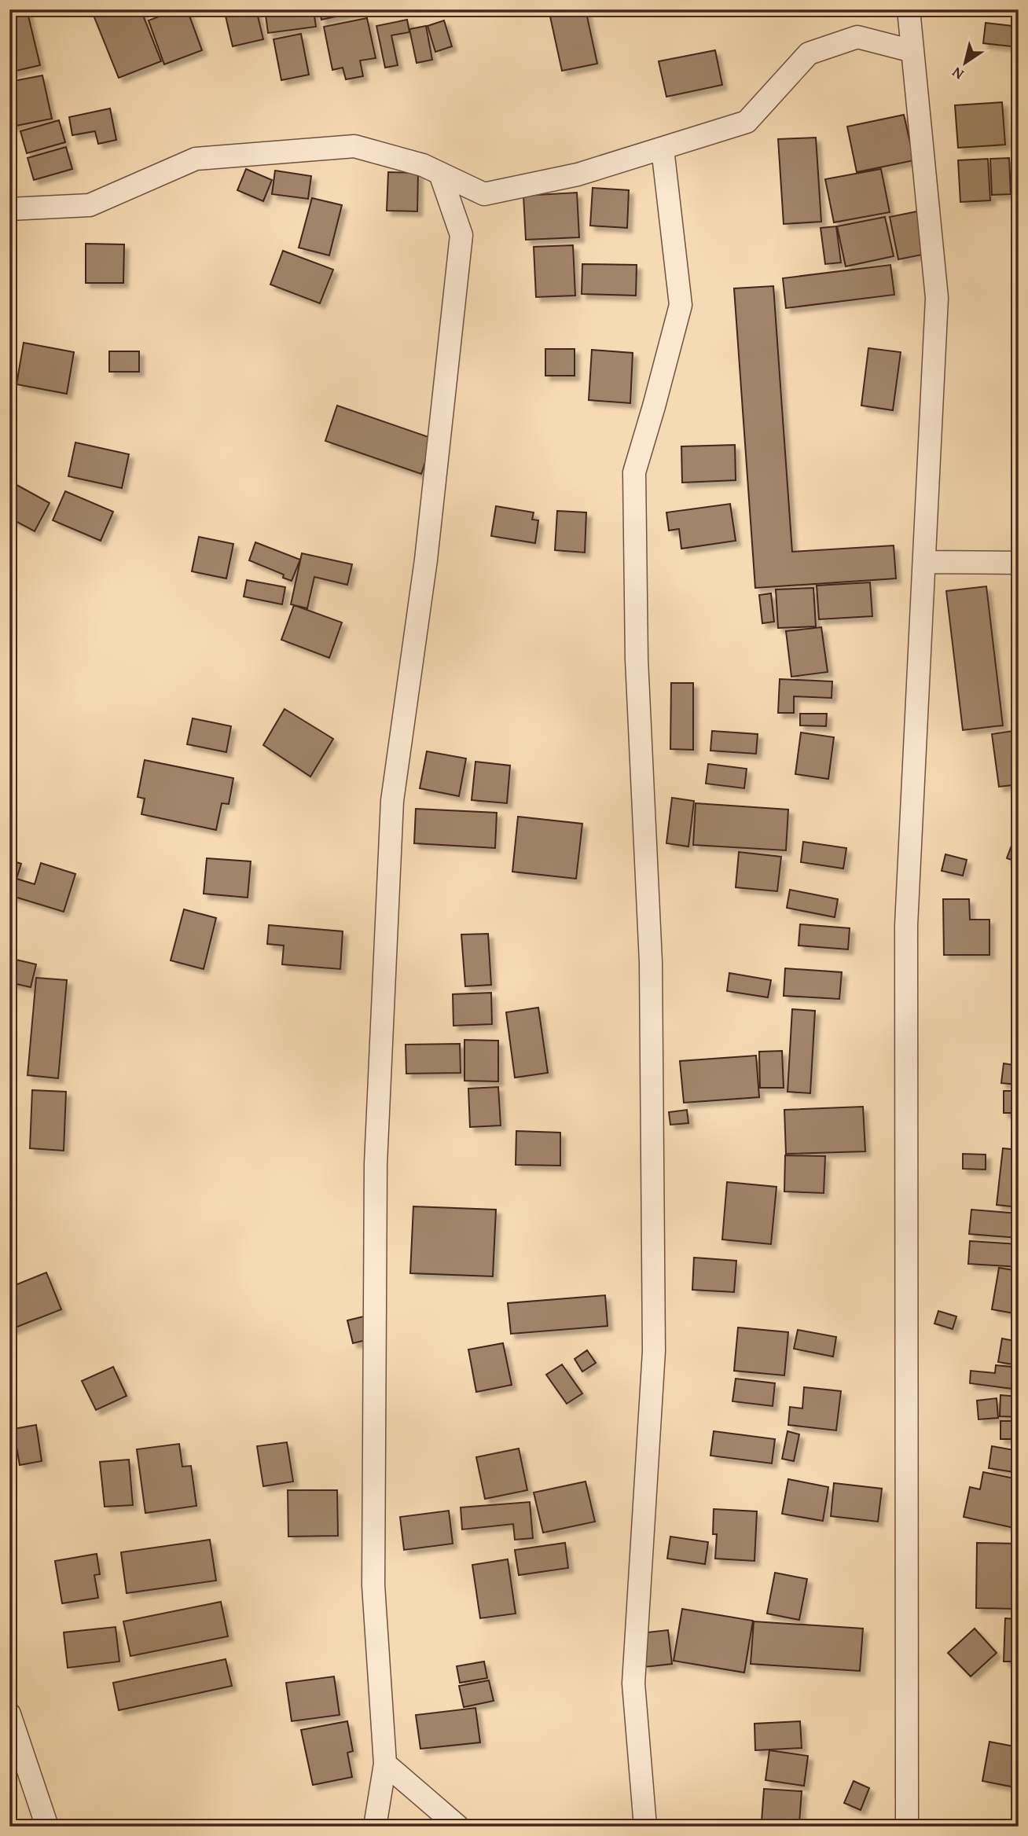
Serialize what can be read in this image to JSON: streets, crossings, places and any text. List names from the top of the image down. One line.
{"north":"bottom left"}
